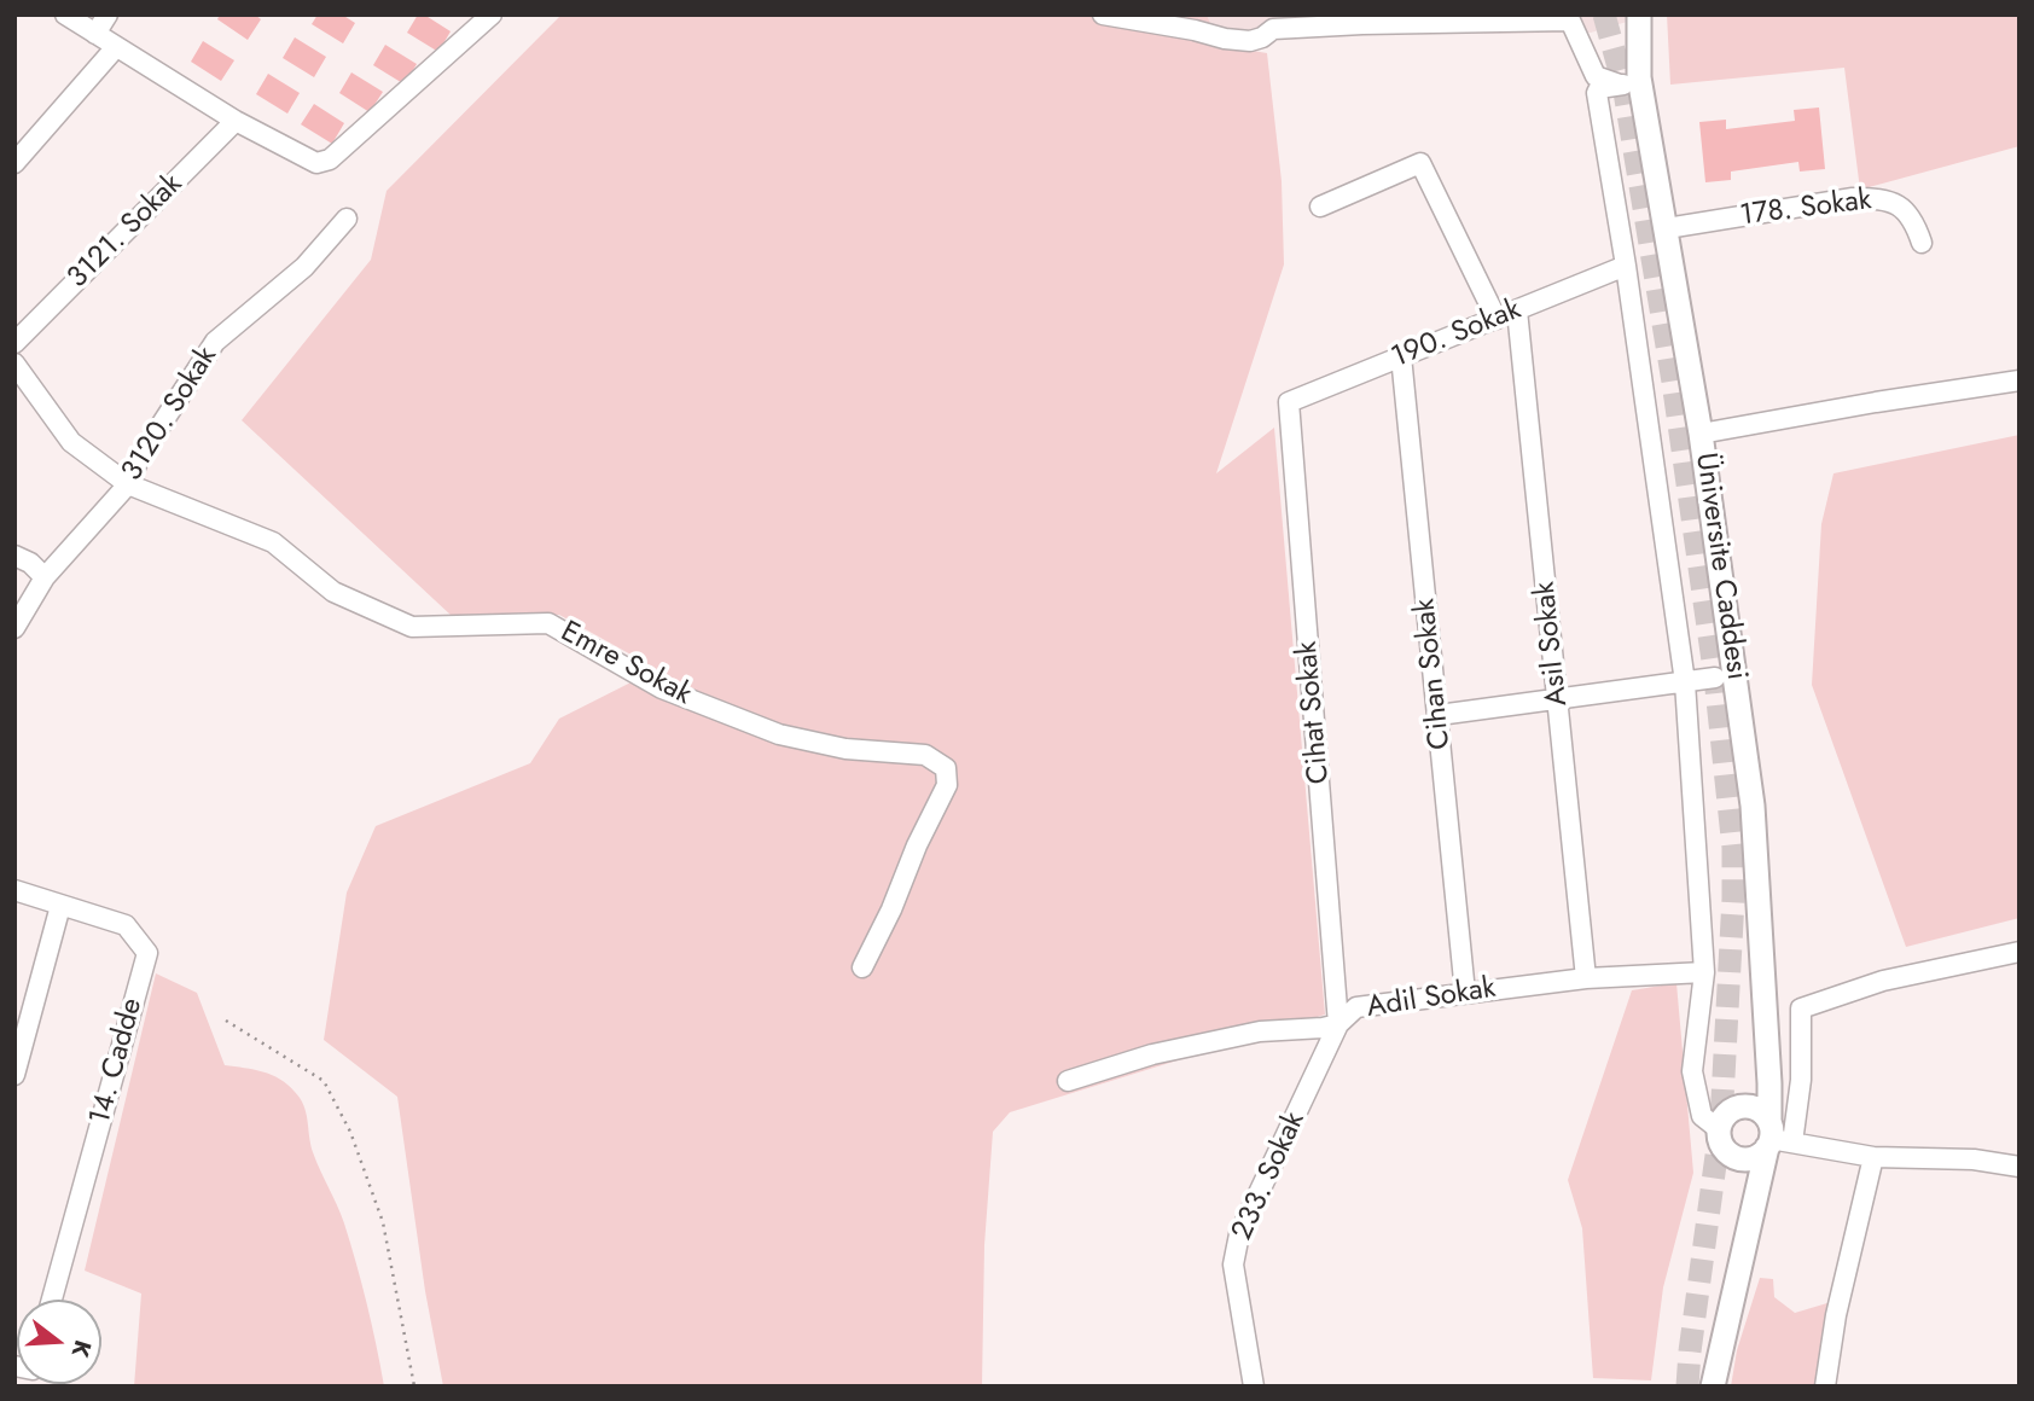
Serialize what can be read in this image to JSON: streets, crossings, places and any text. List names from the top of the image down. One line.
{"streets":{"street":["178. Sokak","3121. Sokak","190. Sokak","3120. Sokak","Üniversite Caddesi","Asil Sokak","Emre Sokak","Cihan Sokak","Cihat Sokak","Adil Sokak","14. Cadde","233. Sokak"]},"crossings":[["178. Sokak","Üniversite Caddesi"],["190. Sokak","Asil Sokak"],["190. Sokak","Cihan Sokak"],["190. Sokak","Cihat Sokak"],["3120. Sokak","Emre Sokak"],["Asil Sokak","Adil Sokak"],["Cihan Sokak","Adil Sokak"],["Cihat Sokak","Adil Sokak"],["Cihat Sokak","233. Sokak"],["Adil Sokak","233. Sokak"]],"north":"right"}
